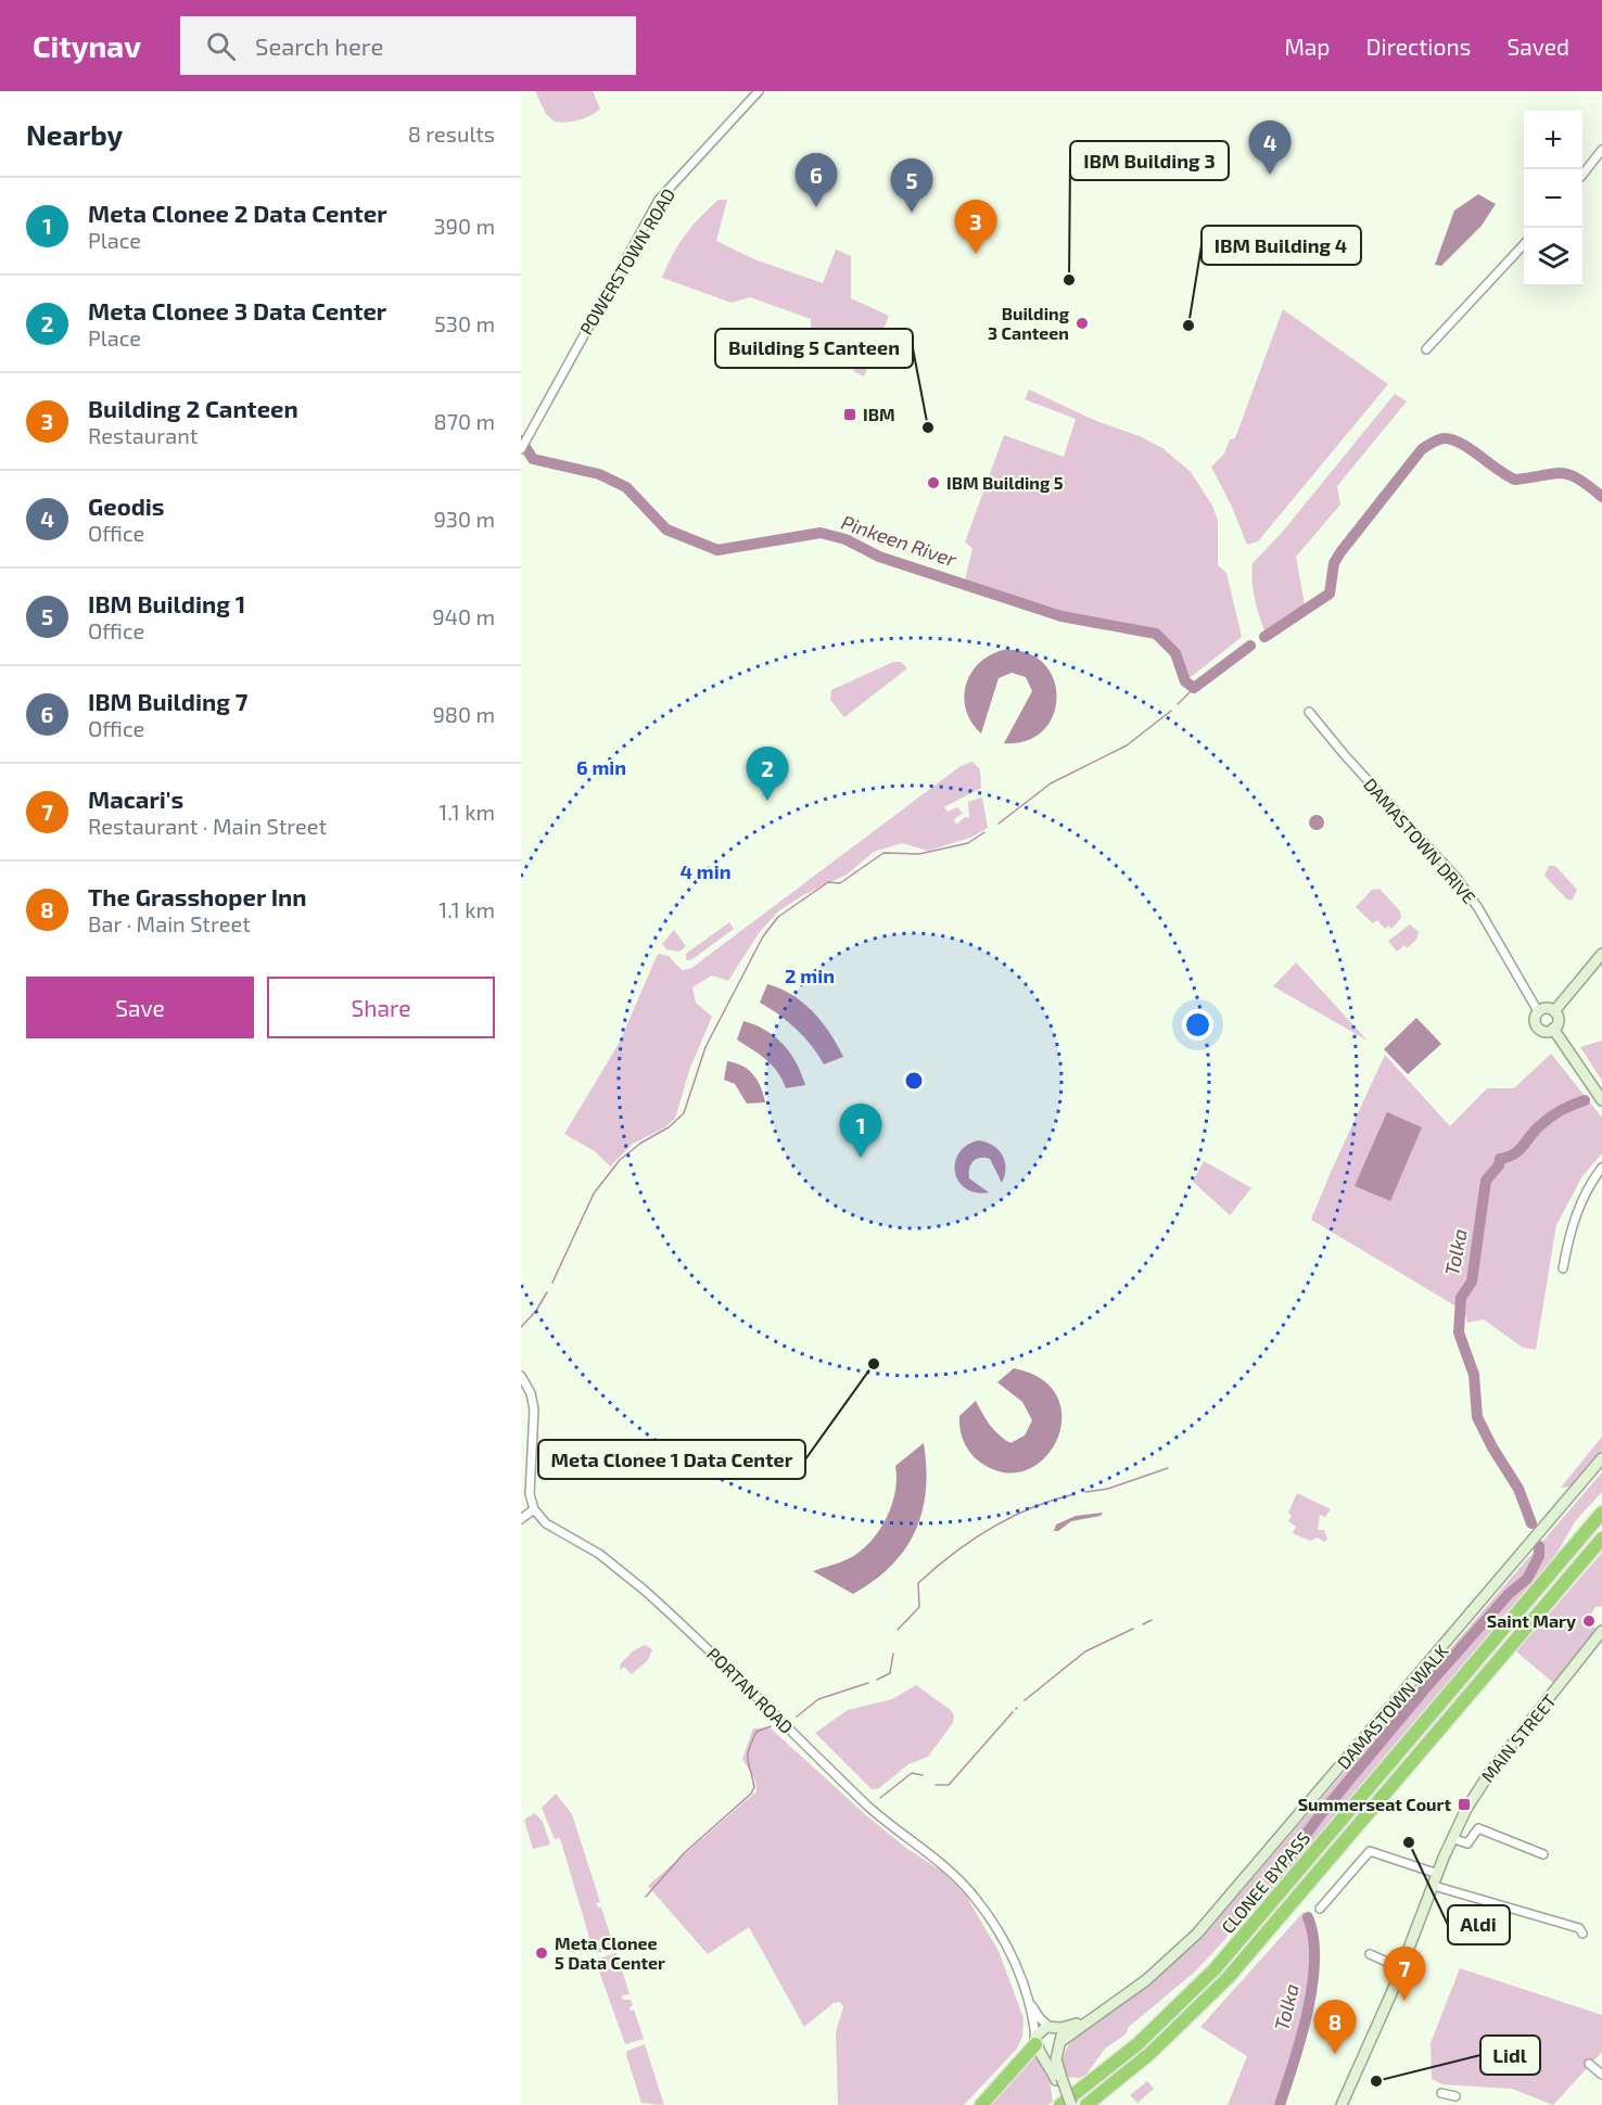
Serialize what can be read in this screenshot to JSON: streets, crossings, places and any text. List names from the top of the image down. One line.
{"streets":{"highway":["CLONEE BYPASS"],"main road":["PORTAN ROAD","DAMASTOWN WALK","MAIN STREET"],"street":["POWERSTOWN ROAD","DAMASTOWN DRIVE"]},"crossings":[["PORTAN ROAD","DAMASTOWN WALK"],["PORTAN ROAD","CLONEE BYPASS"]],"water":["Pinkeen River","Tolka"],"places":{"other":["IBM Building 3","Building 3 Canteen","IBM Building 4","Building 5 Canteen","IBM Building 5","Meta Clonee 1 Data Center","Saint Mary","Aldi","Meta Clonee 5 Data Center","Lidl"],"transit":["IBM","Summerseat Court"]},"page":{"header":"Citynav","search":"Search here","nav":["Map","Directions","Saved"],"heading":["Nearby","8 results"],"map_buttons":["+","−"],"pins":["4","6","5","3","2","1","7","8"],"list":[{"mark":"1","name":"Meta Clonee 2 Data Center","note":"Place","value":"390 m"},{"mark":"2","name":"Meta Clonee 3 Data Center","note":"Place","value":"530 m"},{"mark":"3","name":"Building 2 Canteen","note":"Restaurant","value":"870 m"},{"mark":"4","name":"Geodis","note":"Office","value":"930 m"},{"mark":"5","name":"IBM Building 1","note":"Office","value":"940 m"},{"mark":"6","name":"IBM Building 7","note":"Office","value":"980 m"},{"mark":"7","name":"Macari's","note":"Restaurant · Main Street","value":"1.1 km"},{"mark":"8","name":"The Grasshoper Inn","note":"Bar · Main Street","value":"1.1 km"}],"buttons":["Save","Share"]},"rings":["6 min","4 min","2 min"]}
